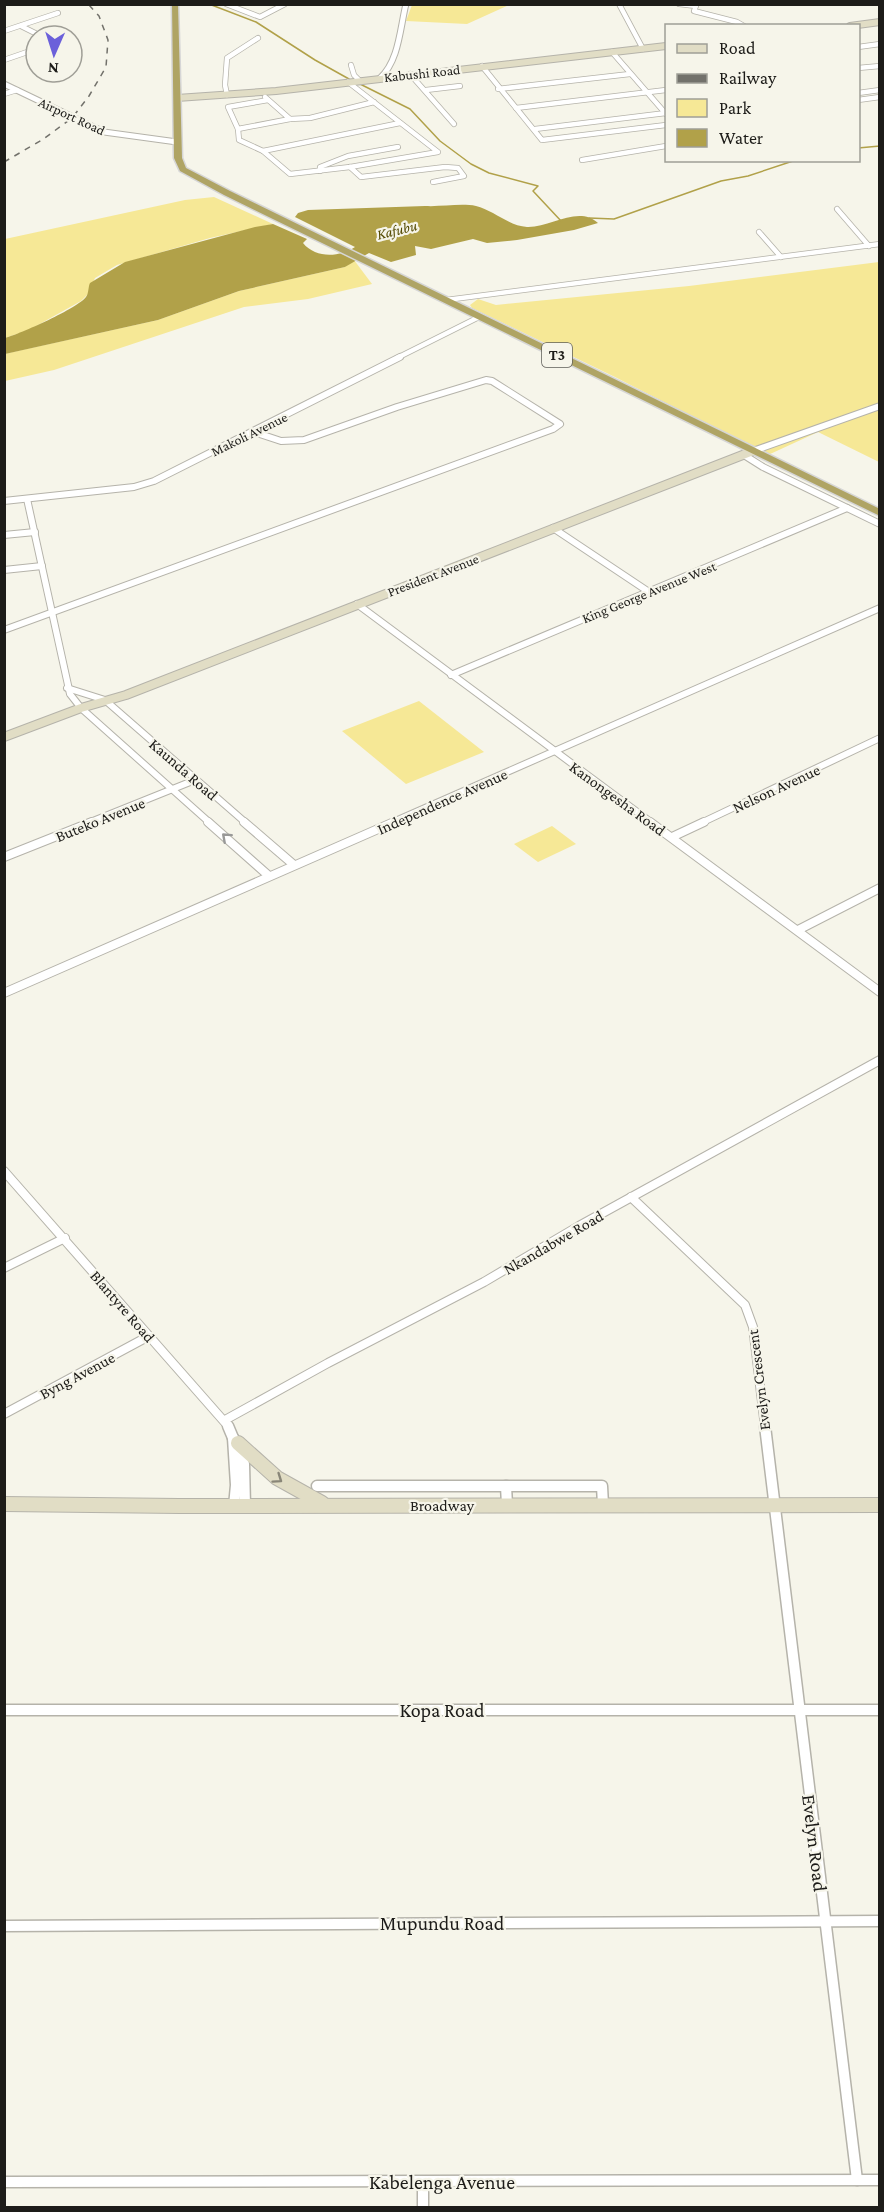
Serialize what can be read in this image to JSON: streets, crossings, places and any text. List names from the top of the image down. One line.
{"streets":{"highway":["T3"],"main road":["Kabushi Road","President Avenue","Broadway"],"street":["Airport Road","Makoli Avenue","King George Avenue West","Kaunda Road","Nelson Avenue","Kanongesha Road","Independence Avenue","Buteko Avenue","Nkandabwe Road","Blantyre Road","Byng Avenue","Evelyn Crescent","Kopa Road","Evelyn Road","Mupundu Road","Kabelenga Avenue"]},"crossings":[["Kabushi Road","T3"],["Airport Road","T3"],["T3","Makoli Avenue"],["T3","President Avenue"],["Makoli Avenue","Kaunda Road"],["President Avenue","Kaunda Road"],["President Avenue","Kanongesha Road"],["King George Avenue West","Kanongesha Road"],["Kaunda Road","Independence Avenue"],["Kaunda Road","Buteko Avenue"],["Nelson Avenue","Kanongesha Road"],["Kanongesha Road","Independence Avenue"],["Nkandabwe Road","Blantyre Road"],["Nkandabwe Road","Evelyn Crescent"],["Blantyre Road","Byng Avenue"],["Blantyre Road","Broadway"],["Evelyn Crescent","Broadway"],["Evelyn Crescent","Evelyn Road"],["Broadway","Evelyn Road"],["Kopa Road","Evelyn Road"],["Evelyn Road","Mupundu Road"],["Evelyn Road","Kabelenga Avenue"]],"water":["Kafubu"],"legend":["Road","Railway","Park","Water"],"north":"bottom"}
